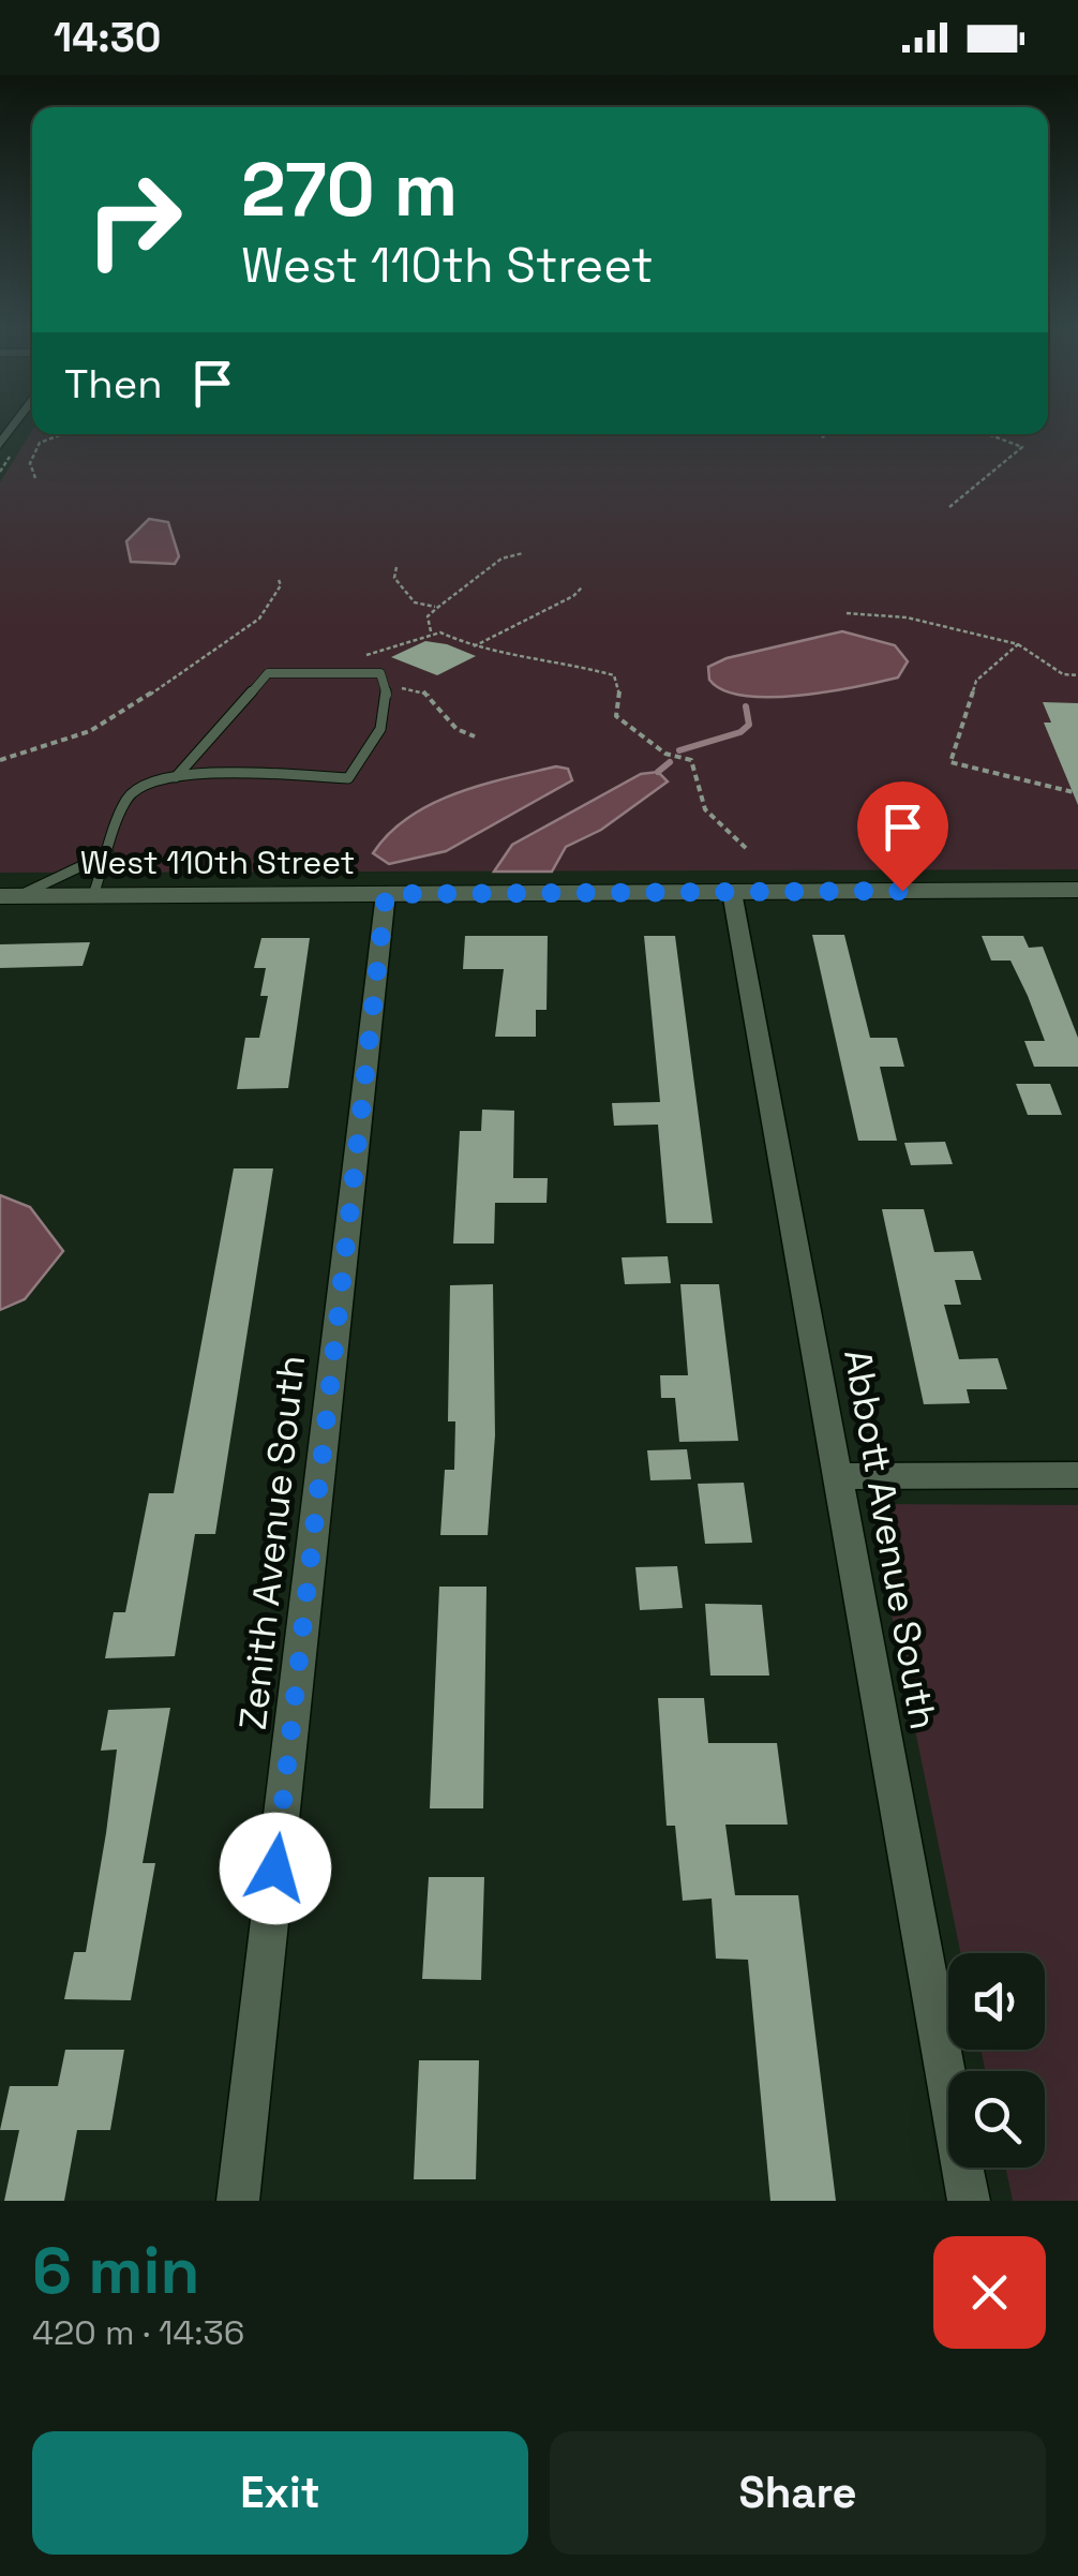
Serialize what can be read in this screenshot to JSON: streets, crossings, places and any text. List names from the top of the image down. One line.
{"streets":{"street":["West 110th Street","Abbott Avenue South","Zenith Avenue South"]},"crossings":[["West 110th Street","Abbott Avenue South"],["West 110th Street","Zenith Avenue South"]],"page":{"status":"14:30","turn":["270 m","West 110th Street"],"then":"Then","heading":["6 min","420 m · 14:36"],"buttons":["Exit","Share"]}}
